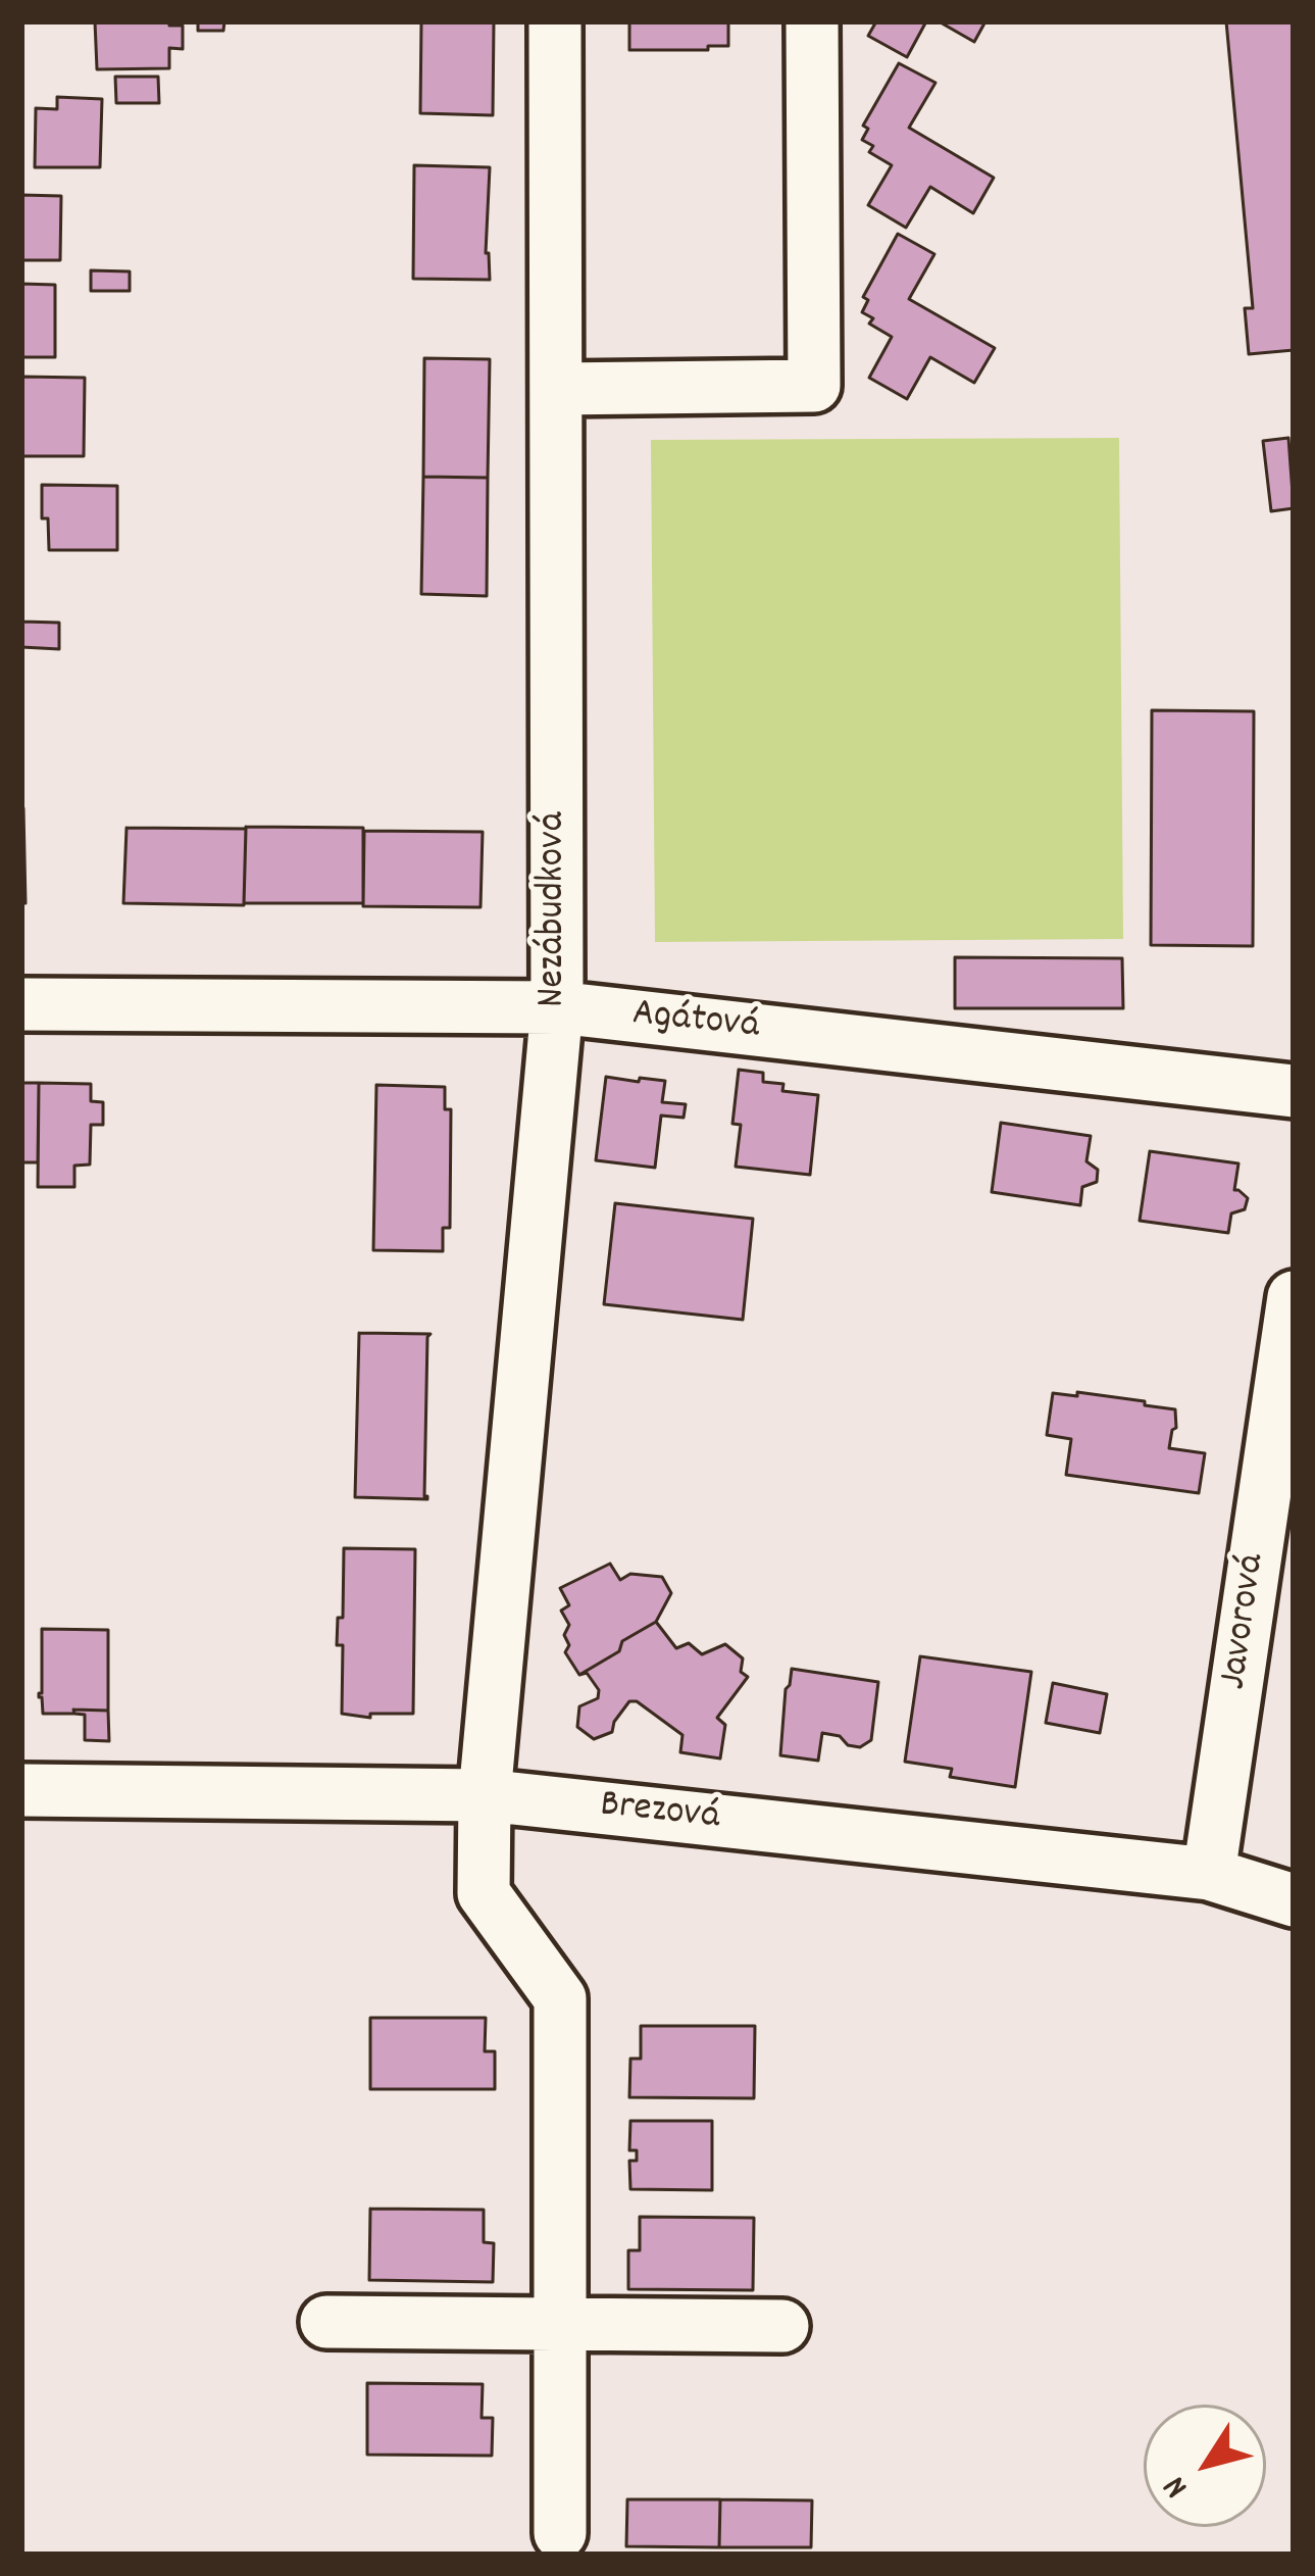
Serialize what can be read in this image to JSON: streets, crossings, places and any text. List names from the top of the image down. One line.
{"streets":{"street":["Nezábudková","Agátová","Javorová","Brezová"]},"crossings":[["Nezábudková","Agátová"],["Nezábudková","Brezová"],["Javorová","Brezová"]],"north":"bottom left"}
